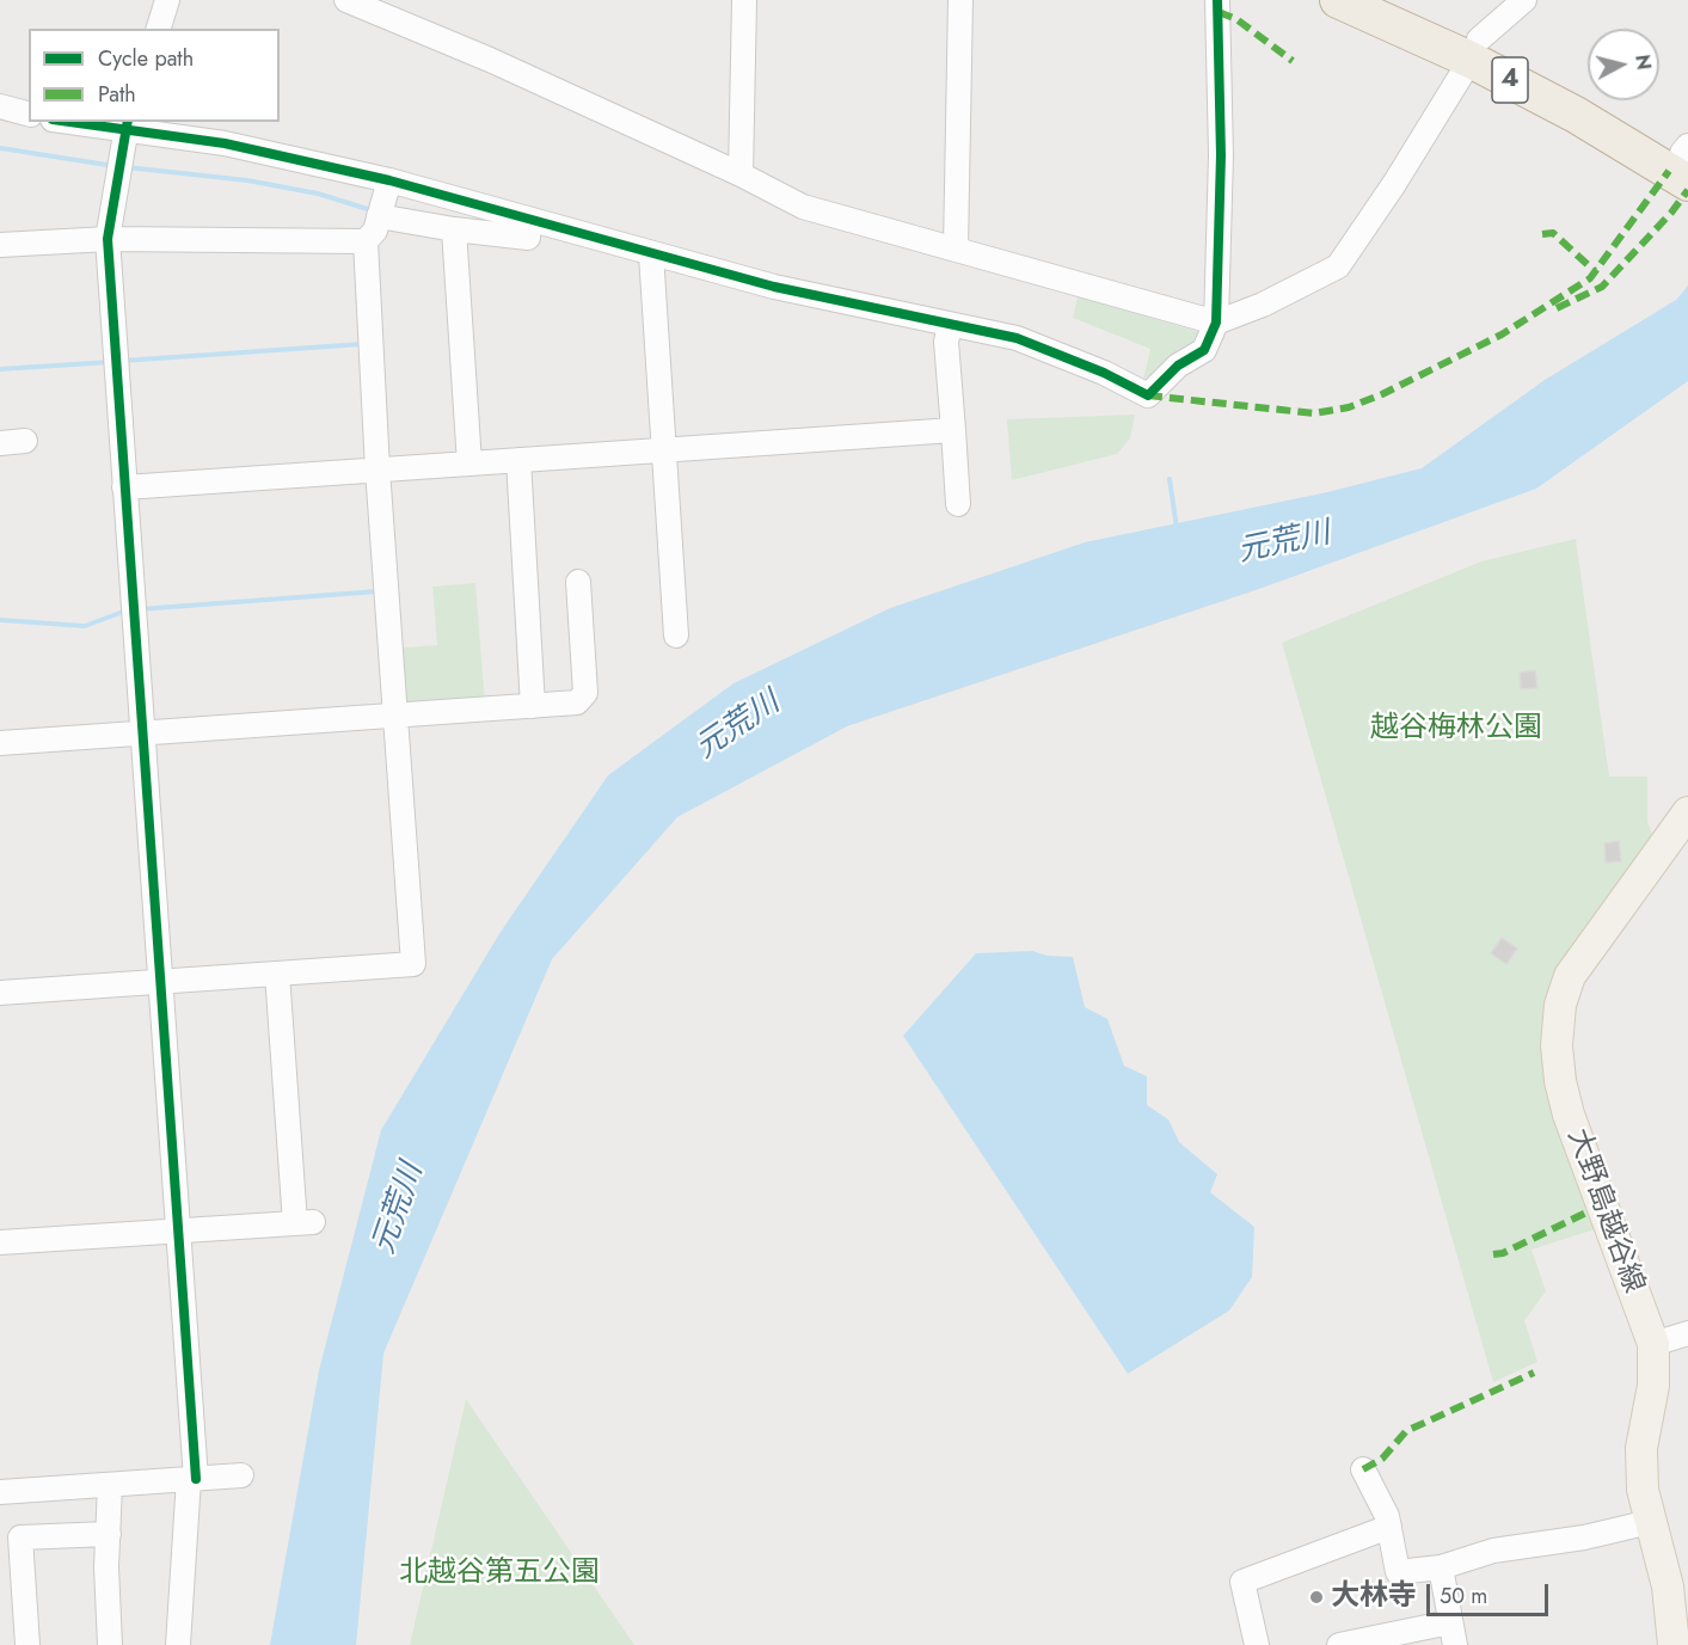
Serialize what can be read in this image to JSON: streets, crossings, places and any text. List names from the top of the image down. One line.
{"streets":{"highway":["4"],"main road":["大野島越谷線"]},"water":["元荒川"],"parks":["越谷梅林公園","北越谷第五公園"],"places":["大林寺"],"legend":["Cycle path","Path"],"scale_bar":"50 m","north":"right"}
